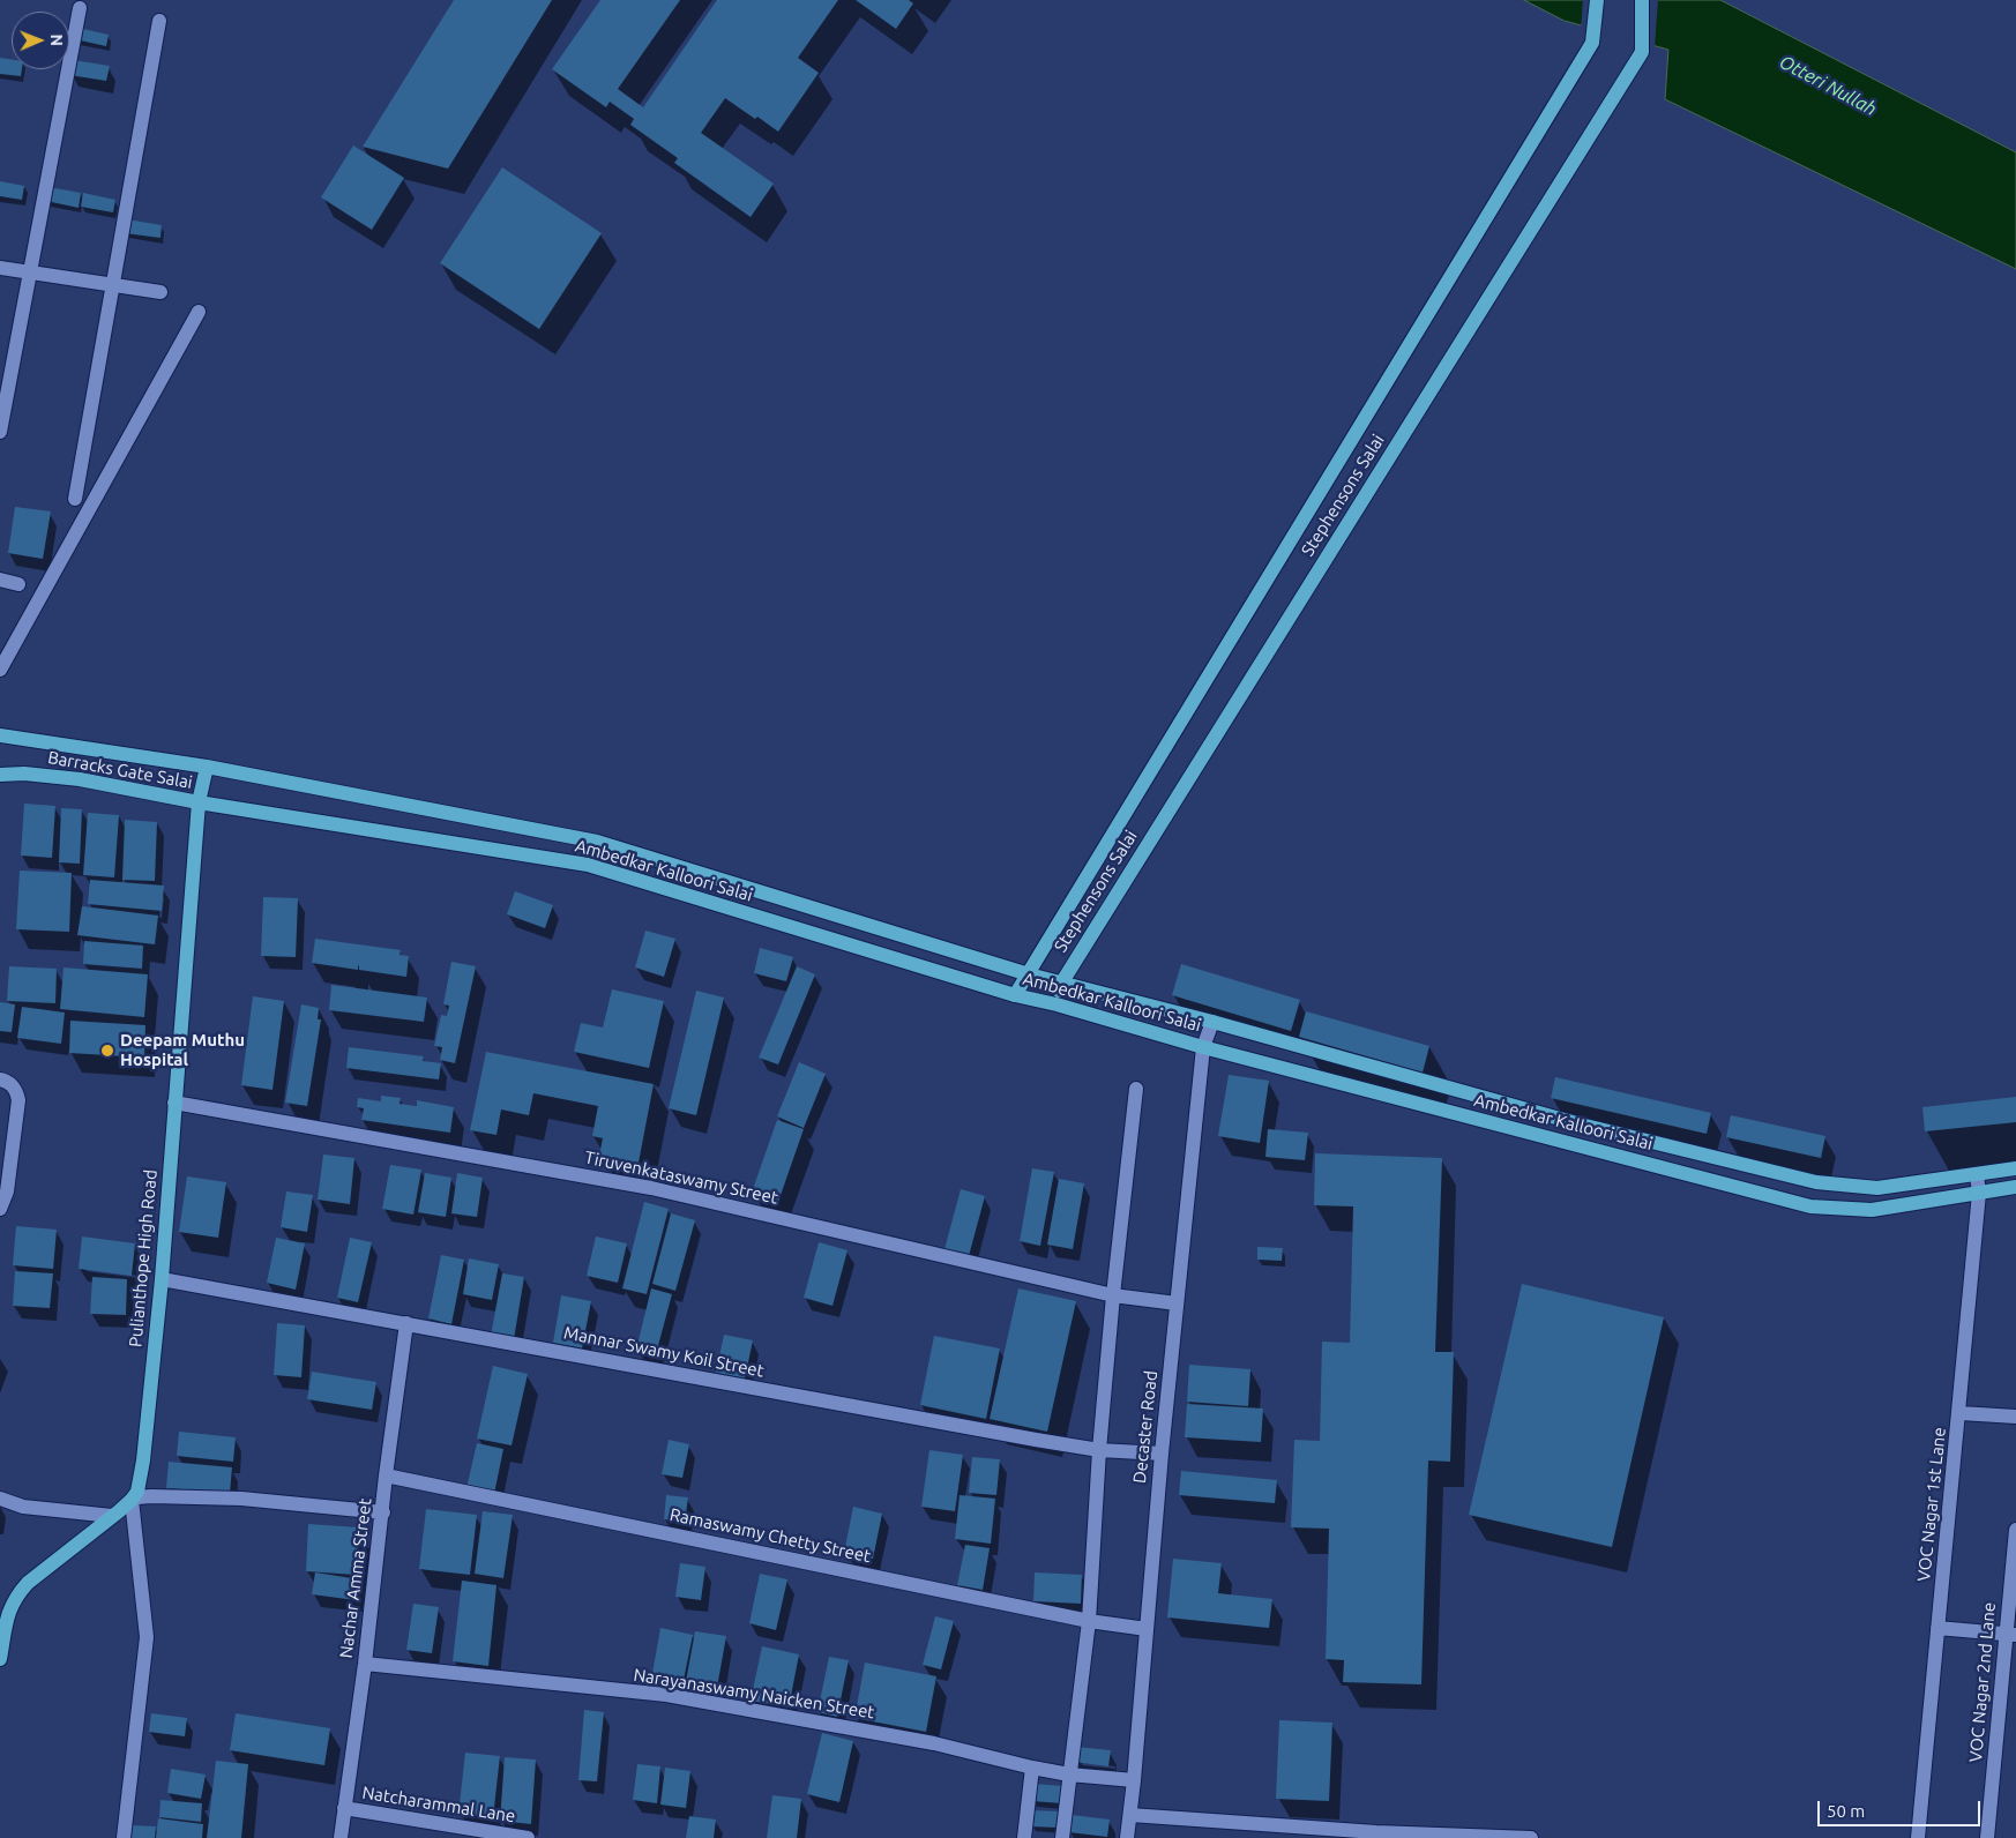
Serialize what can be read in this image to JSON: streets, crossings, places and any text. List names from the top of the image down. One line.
{"streets":{"main road":["Stephensons Salai","Barracks Gate Salai","Ambedkar Kalloori Salai","Pulianthope High Road"],"street":["Tiruvenkataswamy Street","Mannar Swamy Koil Street","Decaster Road","VOC Nagar 1st Lane","Ramaswamy Chetty Street","Nachar Amma Street","VOC Nagar 2nd Lane","Narayanaswamy Naicken Street","Natcharammal Lane"]},"crossings":[["Stephensons Salai","Ambedkar Kalloori Salai"],["Barracks Gate Salai","Ambedkar Kalloori Salai"],["Barracks Gate Salai","Pulianthope High Road"],["Ambedkar Kalloori Salai","Pulianthope High Road"],["Ambedkar Kalloori Salai","Decaster Road"],["Ambedkar Kalloori Salai","VOC Nagar 1st Lane"],["Tiruvenkataswamy Street","Pulianthope High Road"],["Tiruvenkataswamy Street","Decaster Road"],["Pulianthope High Road","Mannar Swamy Koil Street"],["Mannar Swamy Koil Street","Decaster Road"],["Mannar Swamy Koil Street","Nachar Amma Street"],["Decaster Road","Ramaswamy Chetty Street"],["Decaster Road","Narayanaswamy Naicken Street"],["Ramaswamy Chetty Street","Nachar Amma Street"],["Nachar Amma Street","Narayanaswamy Naicken Street"],["Nachar Amma Street","Natcharammal Lane"]],"water":["Otteri Nullah"],"places":["Deepam Muthu Hospital"],"scale_bar":"50 m","north":"right"}
